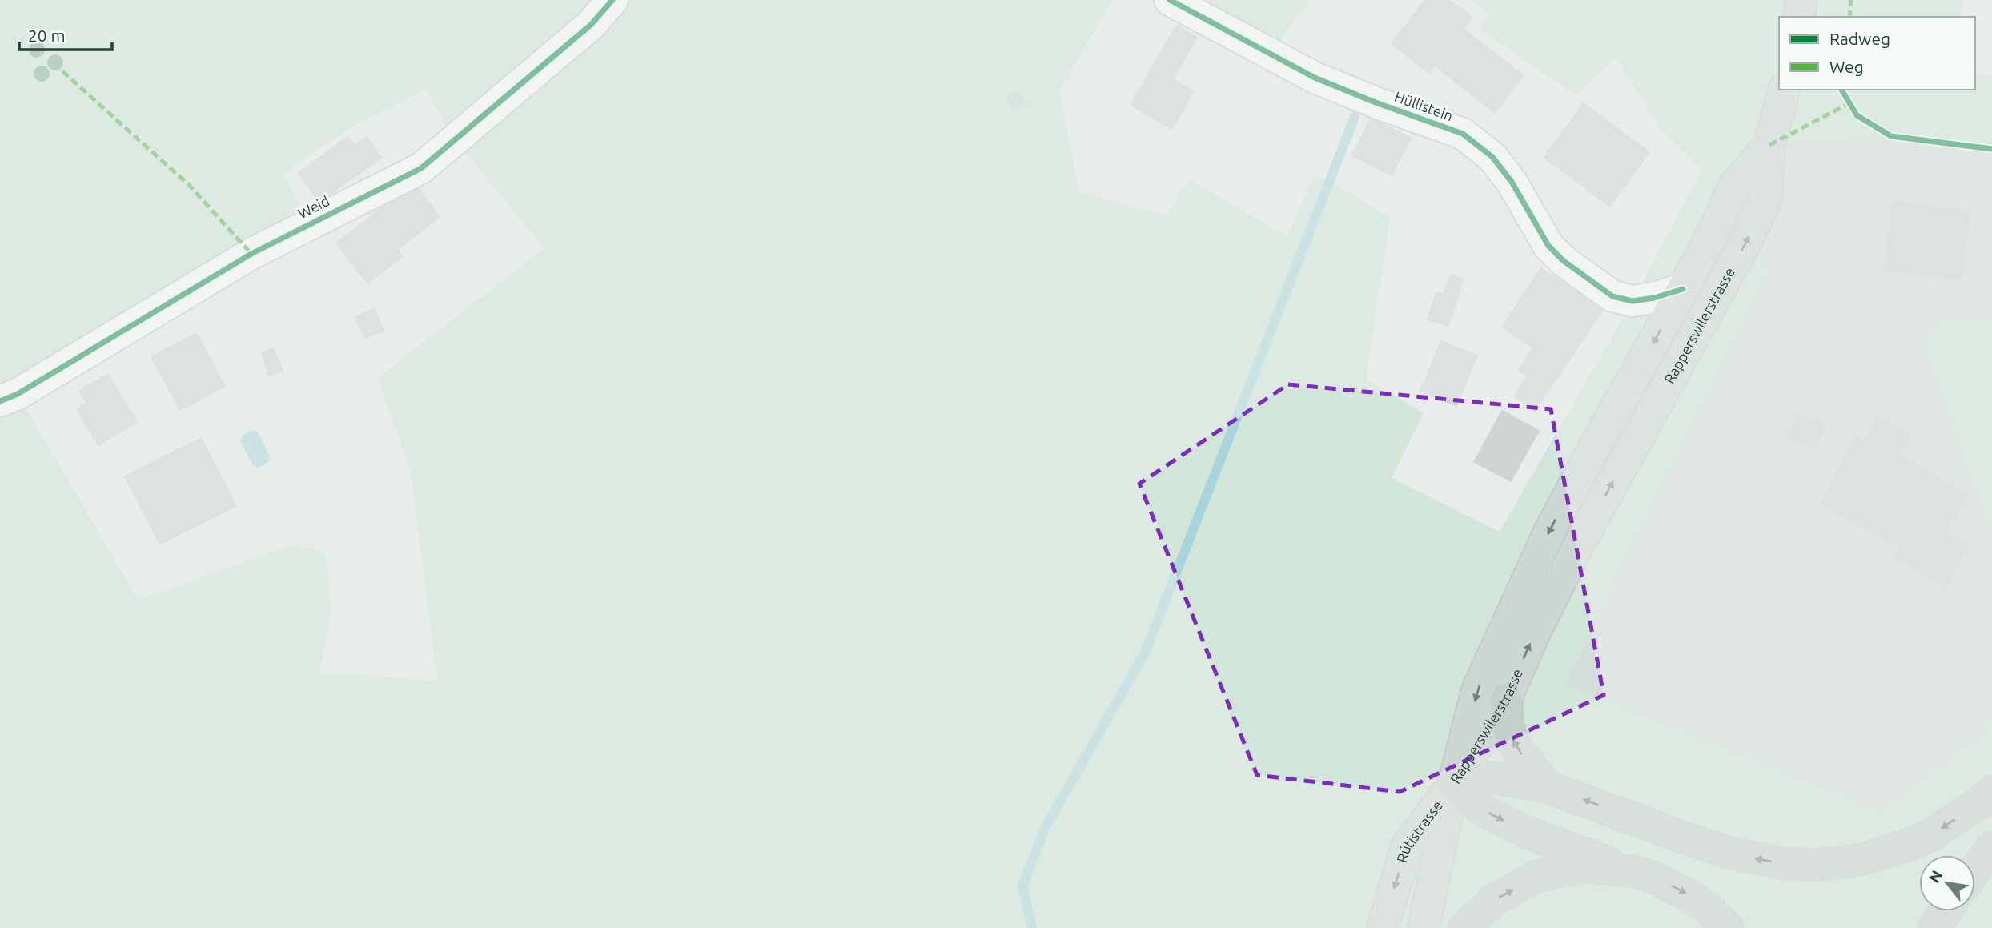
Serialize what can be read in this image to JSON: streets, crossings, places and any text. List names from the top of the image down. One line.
{"streets":{"main road":["Rapperswilerstrasse","Rütistrasse"],"street":["Hüllistein","Weid"]},"crossings":[["Hüllistein","Rapperswilerstrasse"],["Rapperswilerstrasse","Rütistrasse"]],"legend":["Radweg","Weg"],"scale_bar":"20 m","north":"top left"}
